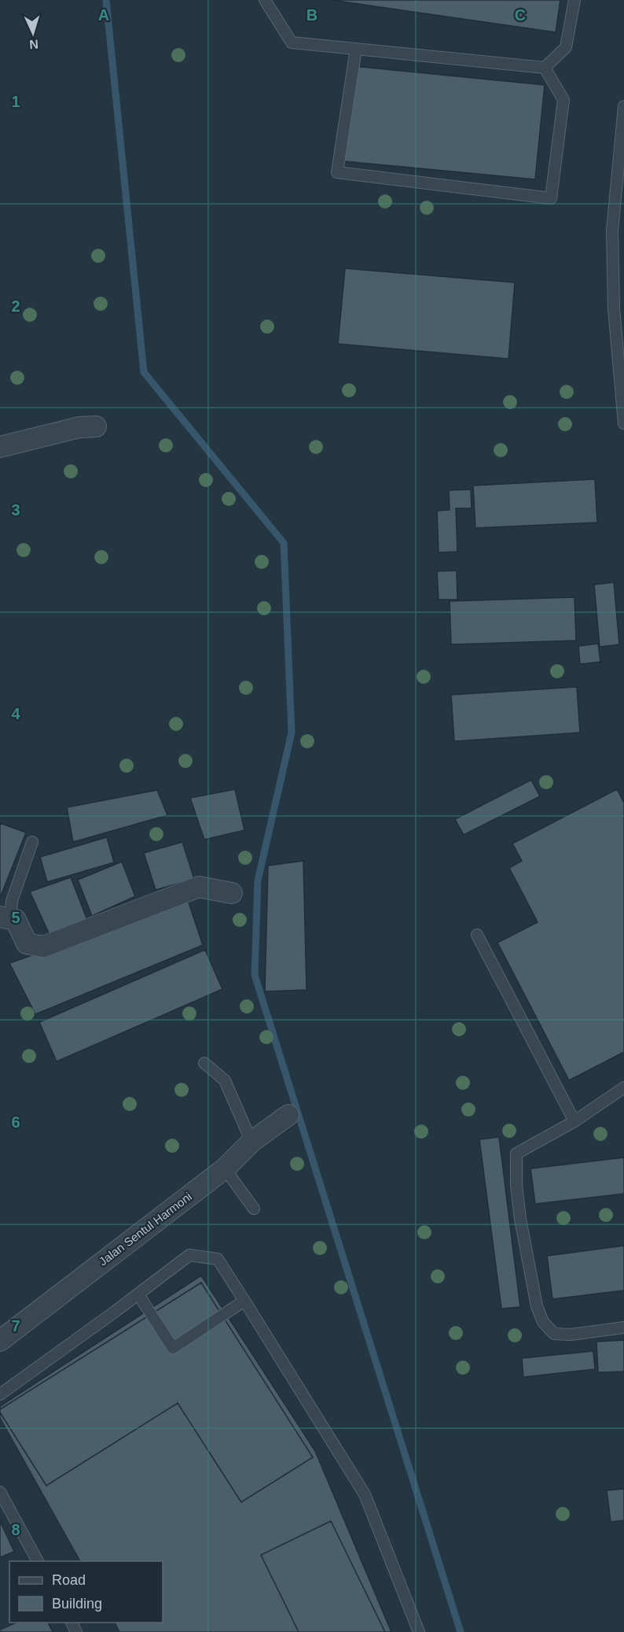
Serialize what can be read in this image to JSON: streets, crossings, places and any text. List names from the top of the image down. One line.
{"streets":{"street":["Jalan Sentul Harmoni"]},"legend":["Road","Building"],"north":"bottom","grid":{"columns":["A","B","C"],"rows":["1","2","3","4","5","6","7","8"]}}
